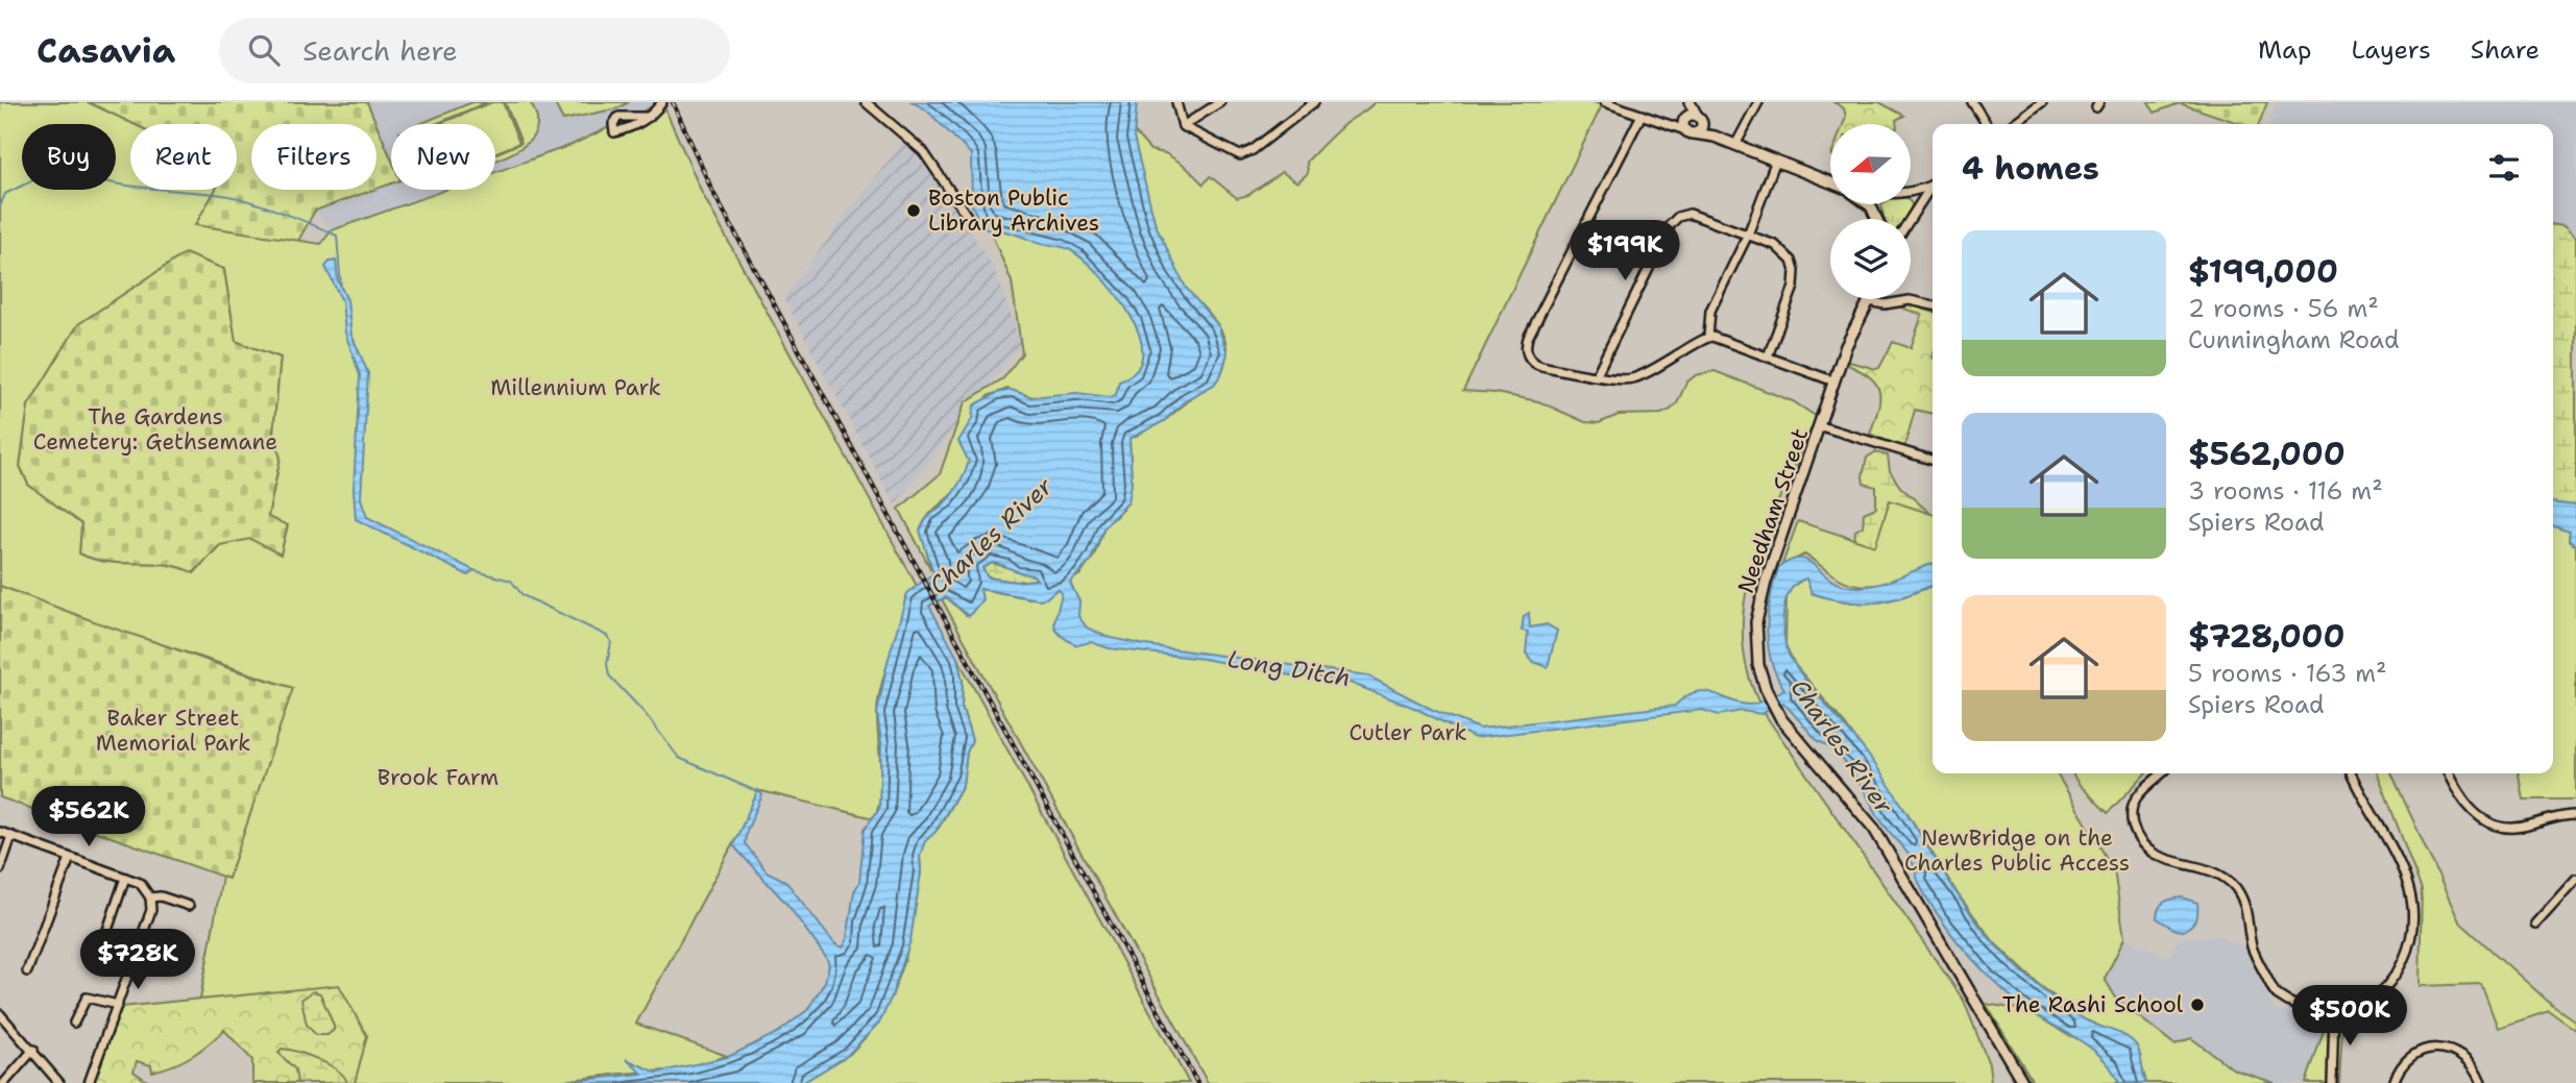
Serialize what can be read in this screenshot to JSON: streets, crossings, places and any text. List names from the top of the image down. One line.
{"streets":{"main road":["Needham Street"]},"water":["Charles River","Long Ditch"],"parks":["Millennium Park","The Gardens Cemetery: Gethsemane","Baker Street Memorial Park","Cutler Park","Brook Farm","NewBridge on the Charles Public Access"],"places":["Boston Public Library Archives","The Rashi School"],"north":"left","page":{"header":"Casavia","search":"Search here","nav":["Map","Layers","Share"],"chip":["Buy","Rent","Filters","New"],"heading":"4 homes","list":[{"name":"$199,000","note":"2 rooms · 56 m² · Cunningham Road"},{"name":"$562,000","note":"3 rooms · 116 m² · Spiers Road"},{"name":"$728,000","note":"5 rooms · 163 m² · Spiers Road"}],"price":["$199K","$562K","$728K","$500K"]}}
